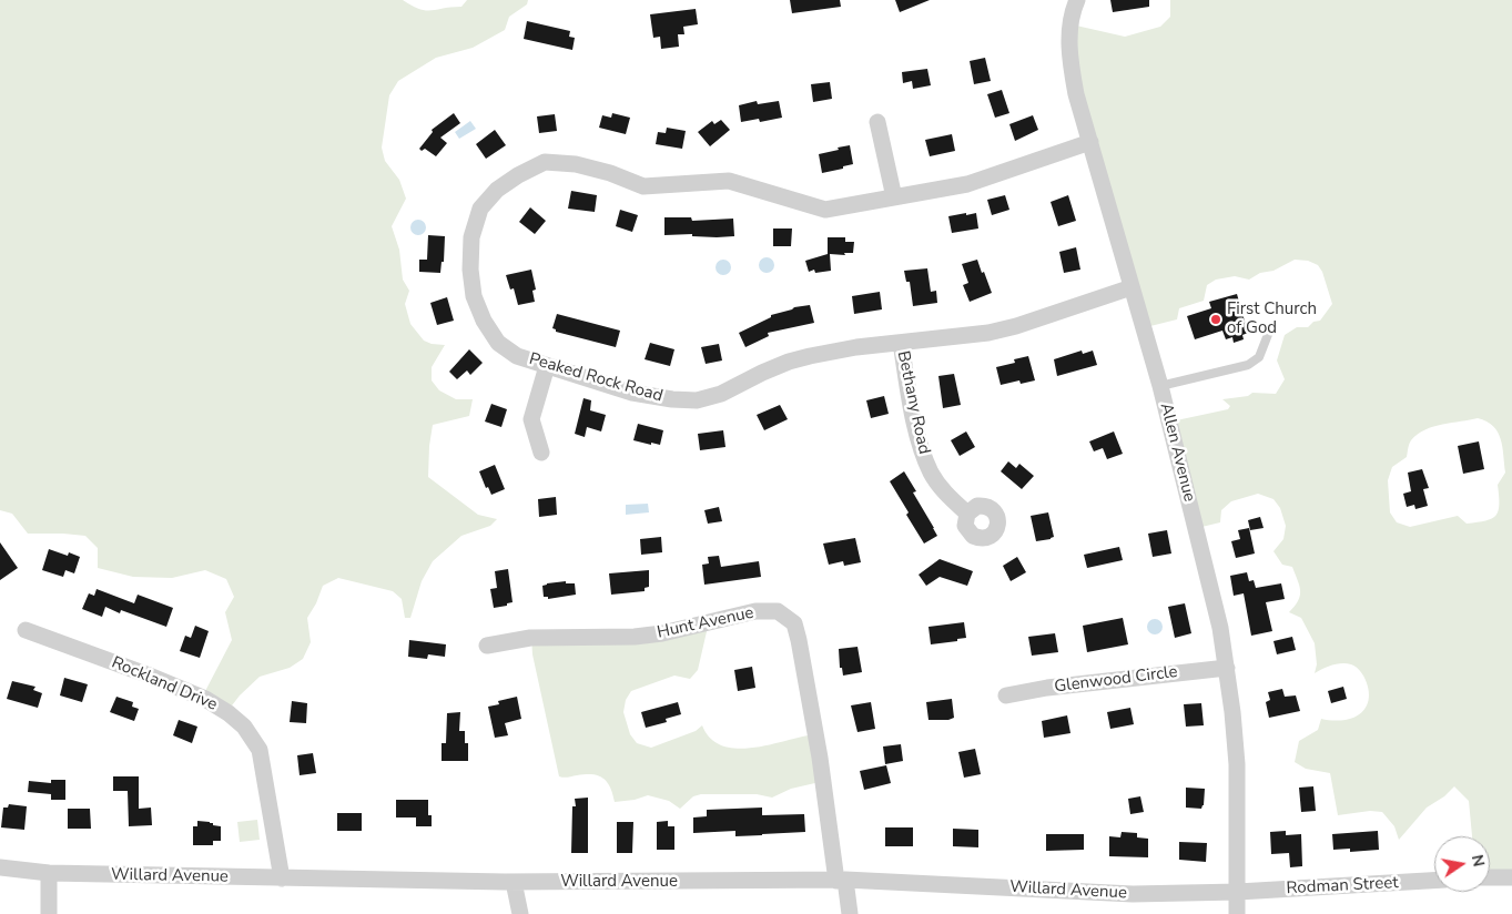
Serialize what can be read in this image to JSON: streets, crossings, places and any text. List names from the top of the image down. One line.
{"streets":{"street":["Peaked Rock Road","Bethany Road","Allen Avenue","Hunt Avenue","Glenwood Circle","Rockland Drive","Willard Avenue","Rodman Street"]},"crossings":[["Peaked Rock Road","Bethany Road"],["Peaked Rock Road","Allen Avenue"],["Allen Avenue","Glenwood Circle"],["Allen Avenue","Willard Avenue"],["Allen Avenue","Rodman Street"],["Hunt Avenue","Willard Avenue"],["Rockland Drive","Willard Avenue"],["Willard Avenue","Rodman Street"]],"places":["First Church of God"],"north":"right"}
